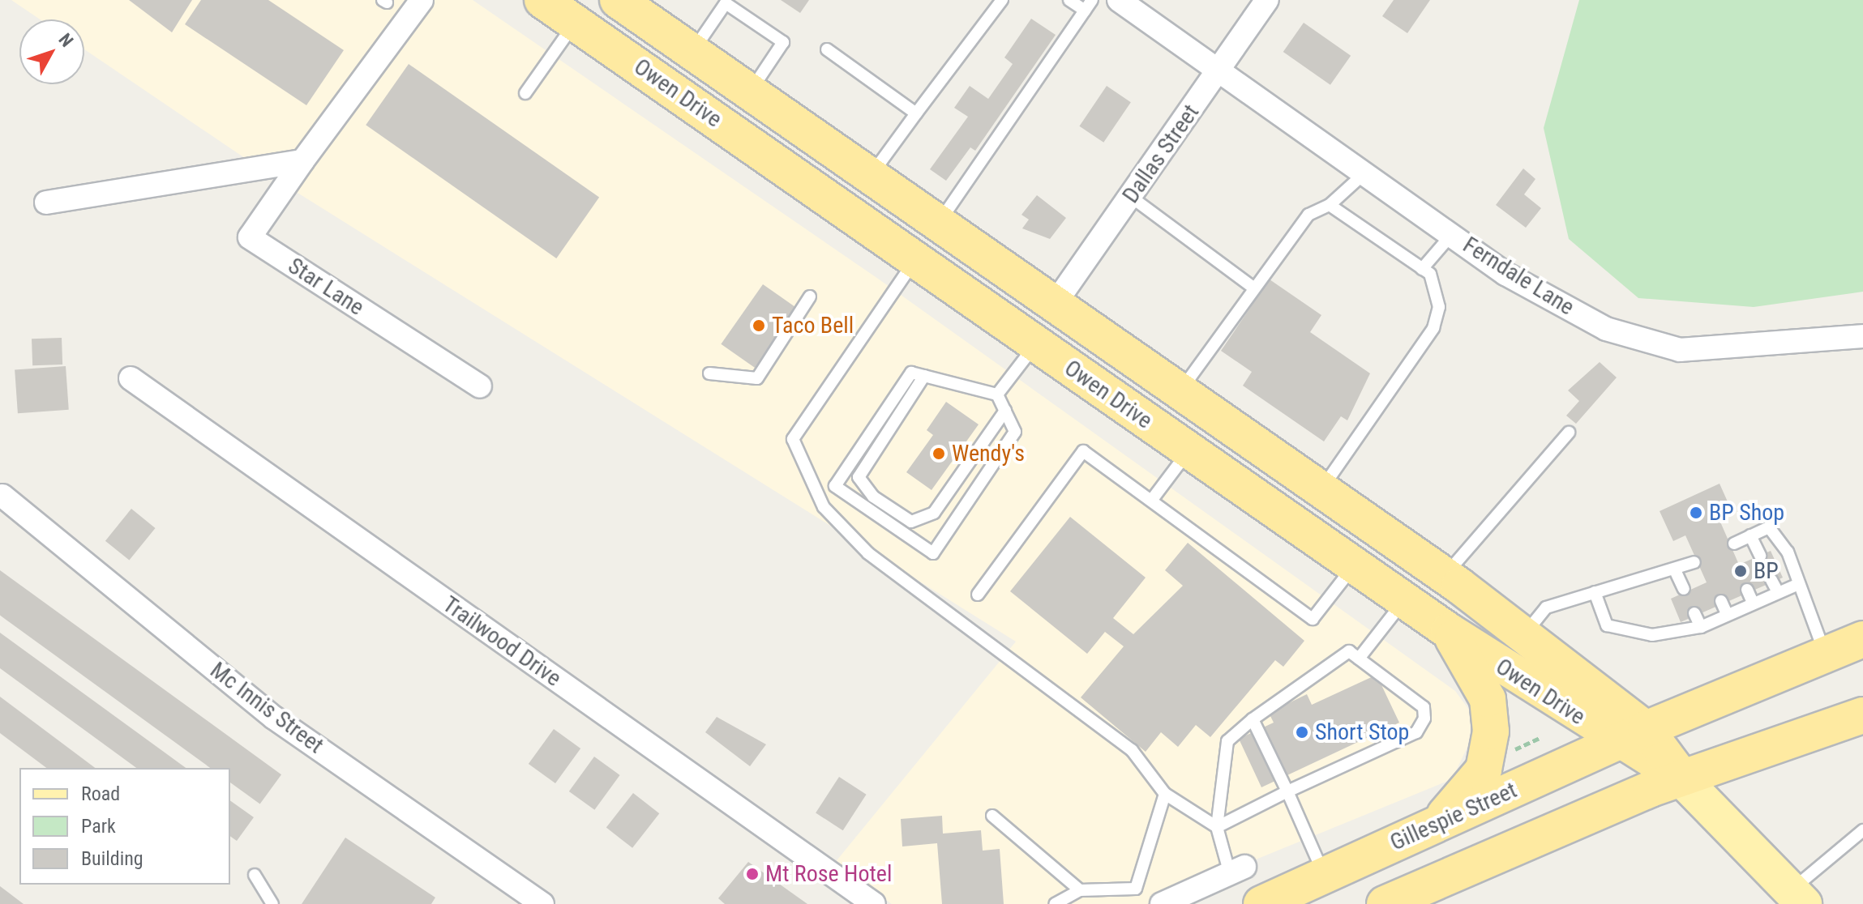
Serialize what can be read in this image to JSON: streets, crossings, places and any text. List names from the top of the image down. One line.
{"streets":{"highway":["Owen Drive","Gillespie Street"],"street":["Dallas Street","Ferndale Lane","Star Lane","Trailwood Drive","Mc Innis Street"]},"crossings":[["Owen Drive","Dallas Street"],["Owen Drive","Gillespie Street"],["Dallas Street","Ferndale Lane"]],"places":["Taco Bell","Wendy's","BP Shop","BP","Short Stop","Mt Rose Hotel"],"legend":["Road","Park","Building"],"north":"top right"}
